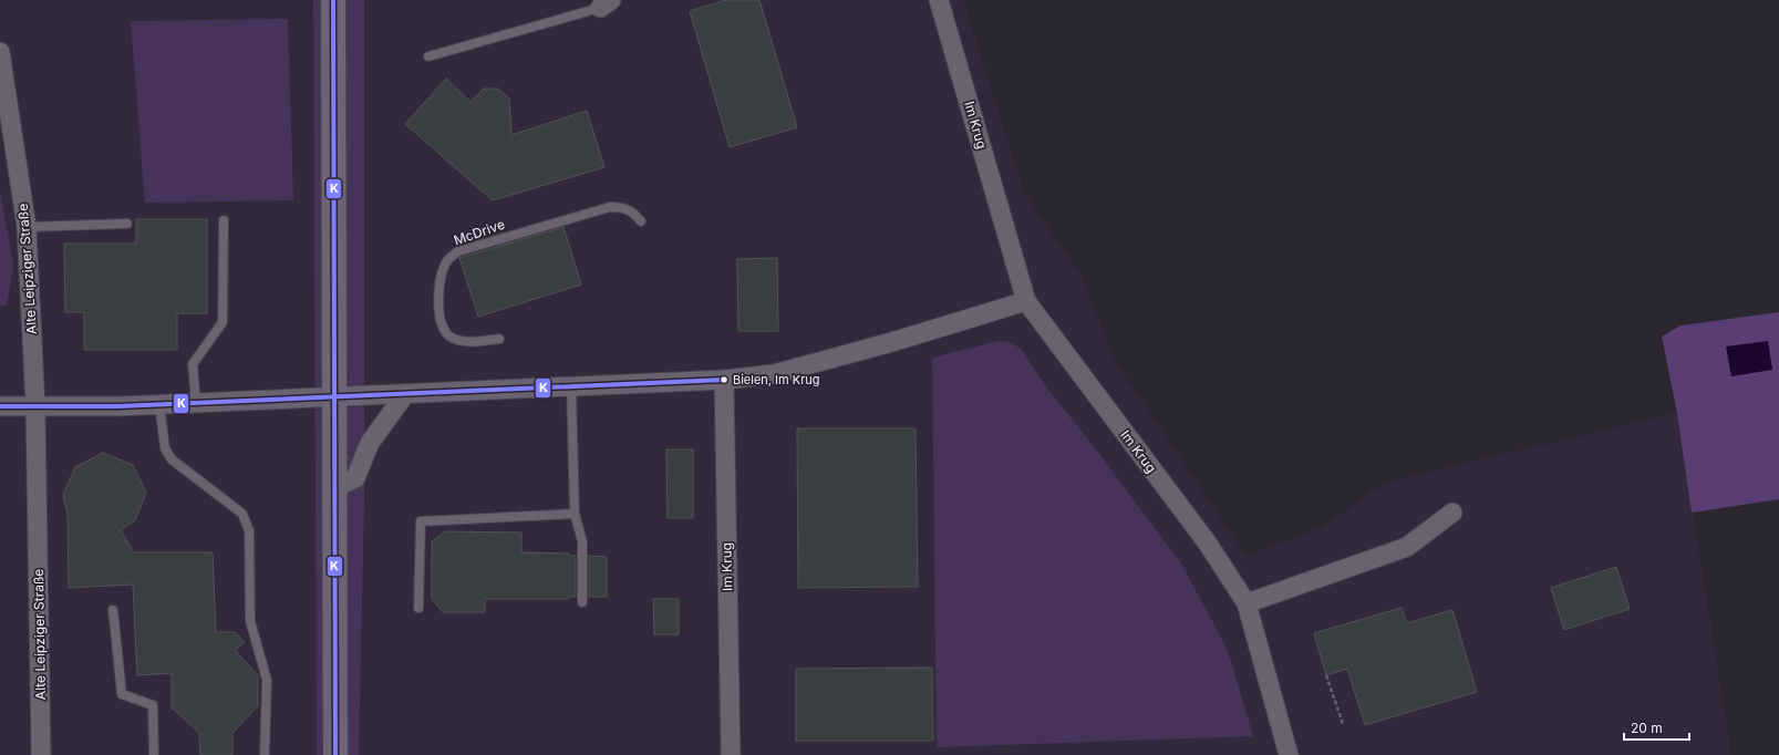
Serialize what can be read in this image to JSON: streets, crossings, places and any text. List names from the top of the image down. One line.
{"streets":{"street":["Im Krug","Alte Leipziger Straße"],"lane":["McDrive"]},"places":["Bielen, Im Krug"],"lines":["transit line K"],"scale_bar":"20 m"}
